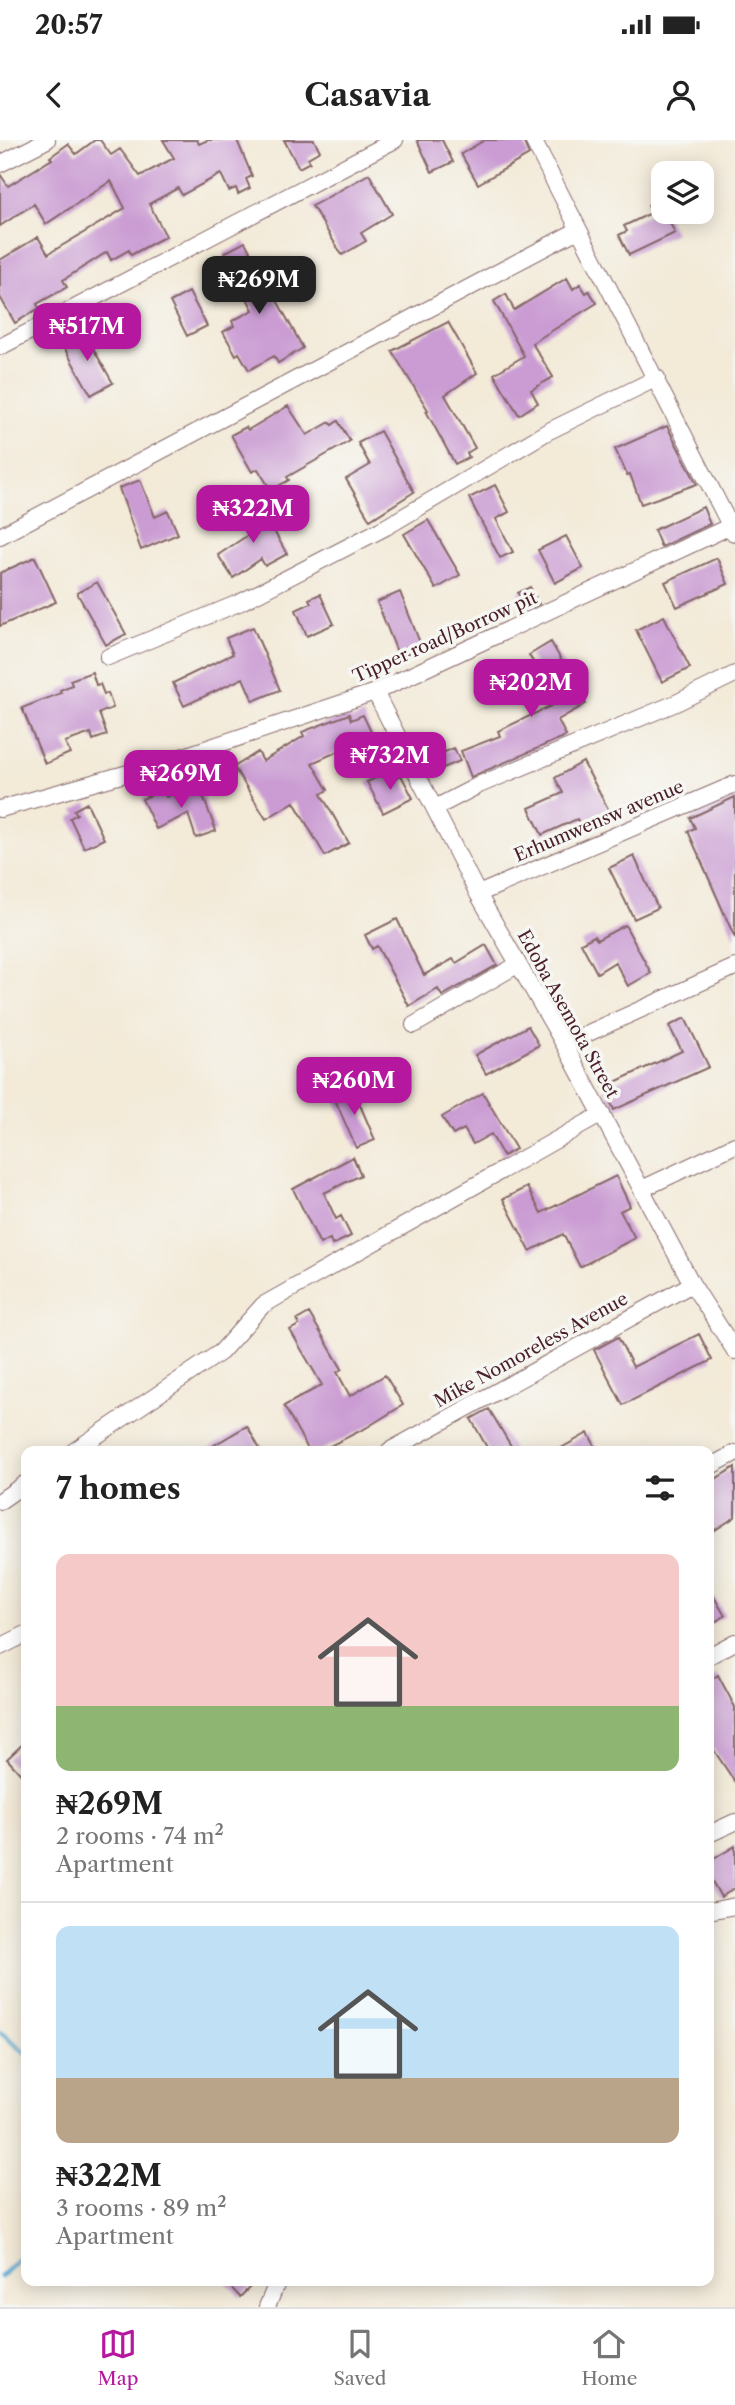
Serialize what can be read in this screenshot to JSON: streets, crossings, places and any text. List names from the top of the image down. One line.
{"streets":{"street":["Tipper road/Borrow pit","Erhumwensw avenue","Edoba Asemota Street","Mike Nomoreless Avenue"]},"crossings":[["Tipper road/Borrow pit","Edoba Asemota Street"],["Erhumwensw avenue","Edoba Asemota Street"],["Edoba Asemota Street","Mike Nomoreless Avenue"]],"page":{"status":"20:57","header":"Casavia","price":["₦269M","₦517M","₦322M","₦202M","₦732M","₦269M","₦260M"],"heading":"7 homes","list":[{"name":"₦269M","note":"2 rooms · 74 m² · Apartment"},{"name":"₦322M","note":"3 rooms · 89 m² · Apartment"}],"tabs":["Map","Saved","Home"]}}
